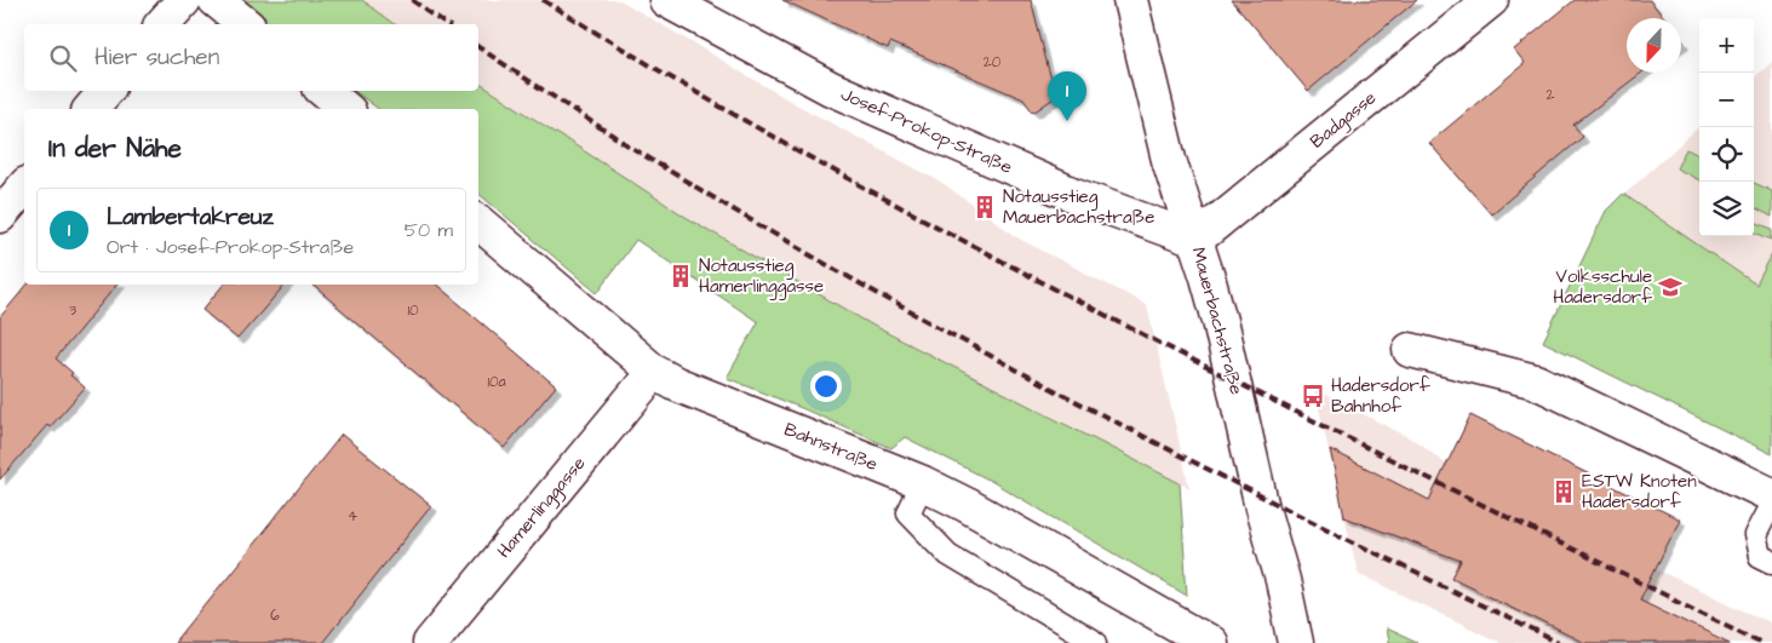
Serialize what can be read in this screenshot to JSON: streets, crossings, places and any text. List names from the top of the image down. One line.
{"streets":{"street":["Badgasse","Josef-Prokop-Straße","Mauerbachstraße","Bahnstraße","Hamerlinggasse"]},"crossings":[["Badgasse","Josef-Prokop-Straße"],["Badgasse","Mauerbachstraße"],["Josef-Prokop-Straße","Mauerbachstraße"],["Bahnstraße","Hamerlinggasse"]],"places":{"building":["Notausstieg Mauerbachstraße","Notausstieg Hamerlinggasse","ESTW Knoten Hadersdorf"],"school or university":["Volksschule Hadersdorf"],"bus stop":["Hadersdorf Bahnhof"]},"house_numbers":["20","2","3","10","10a","4","6"],"north":"bottom","page":{"map_buttons":["+","−"],"search":"Hier suchen","pins":"1","heading":"In der Nähe","list":[{"mark":"1","name":"Lambertakreuz","note":"Ort · Josef-Prokop-Straße","value":"50 m"}]}}
